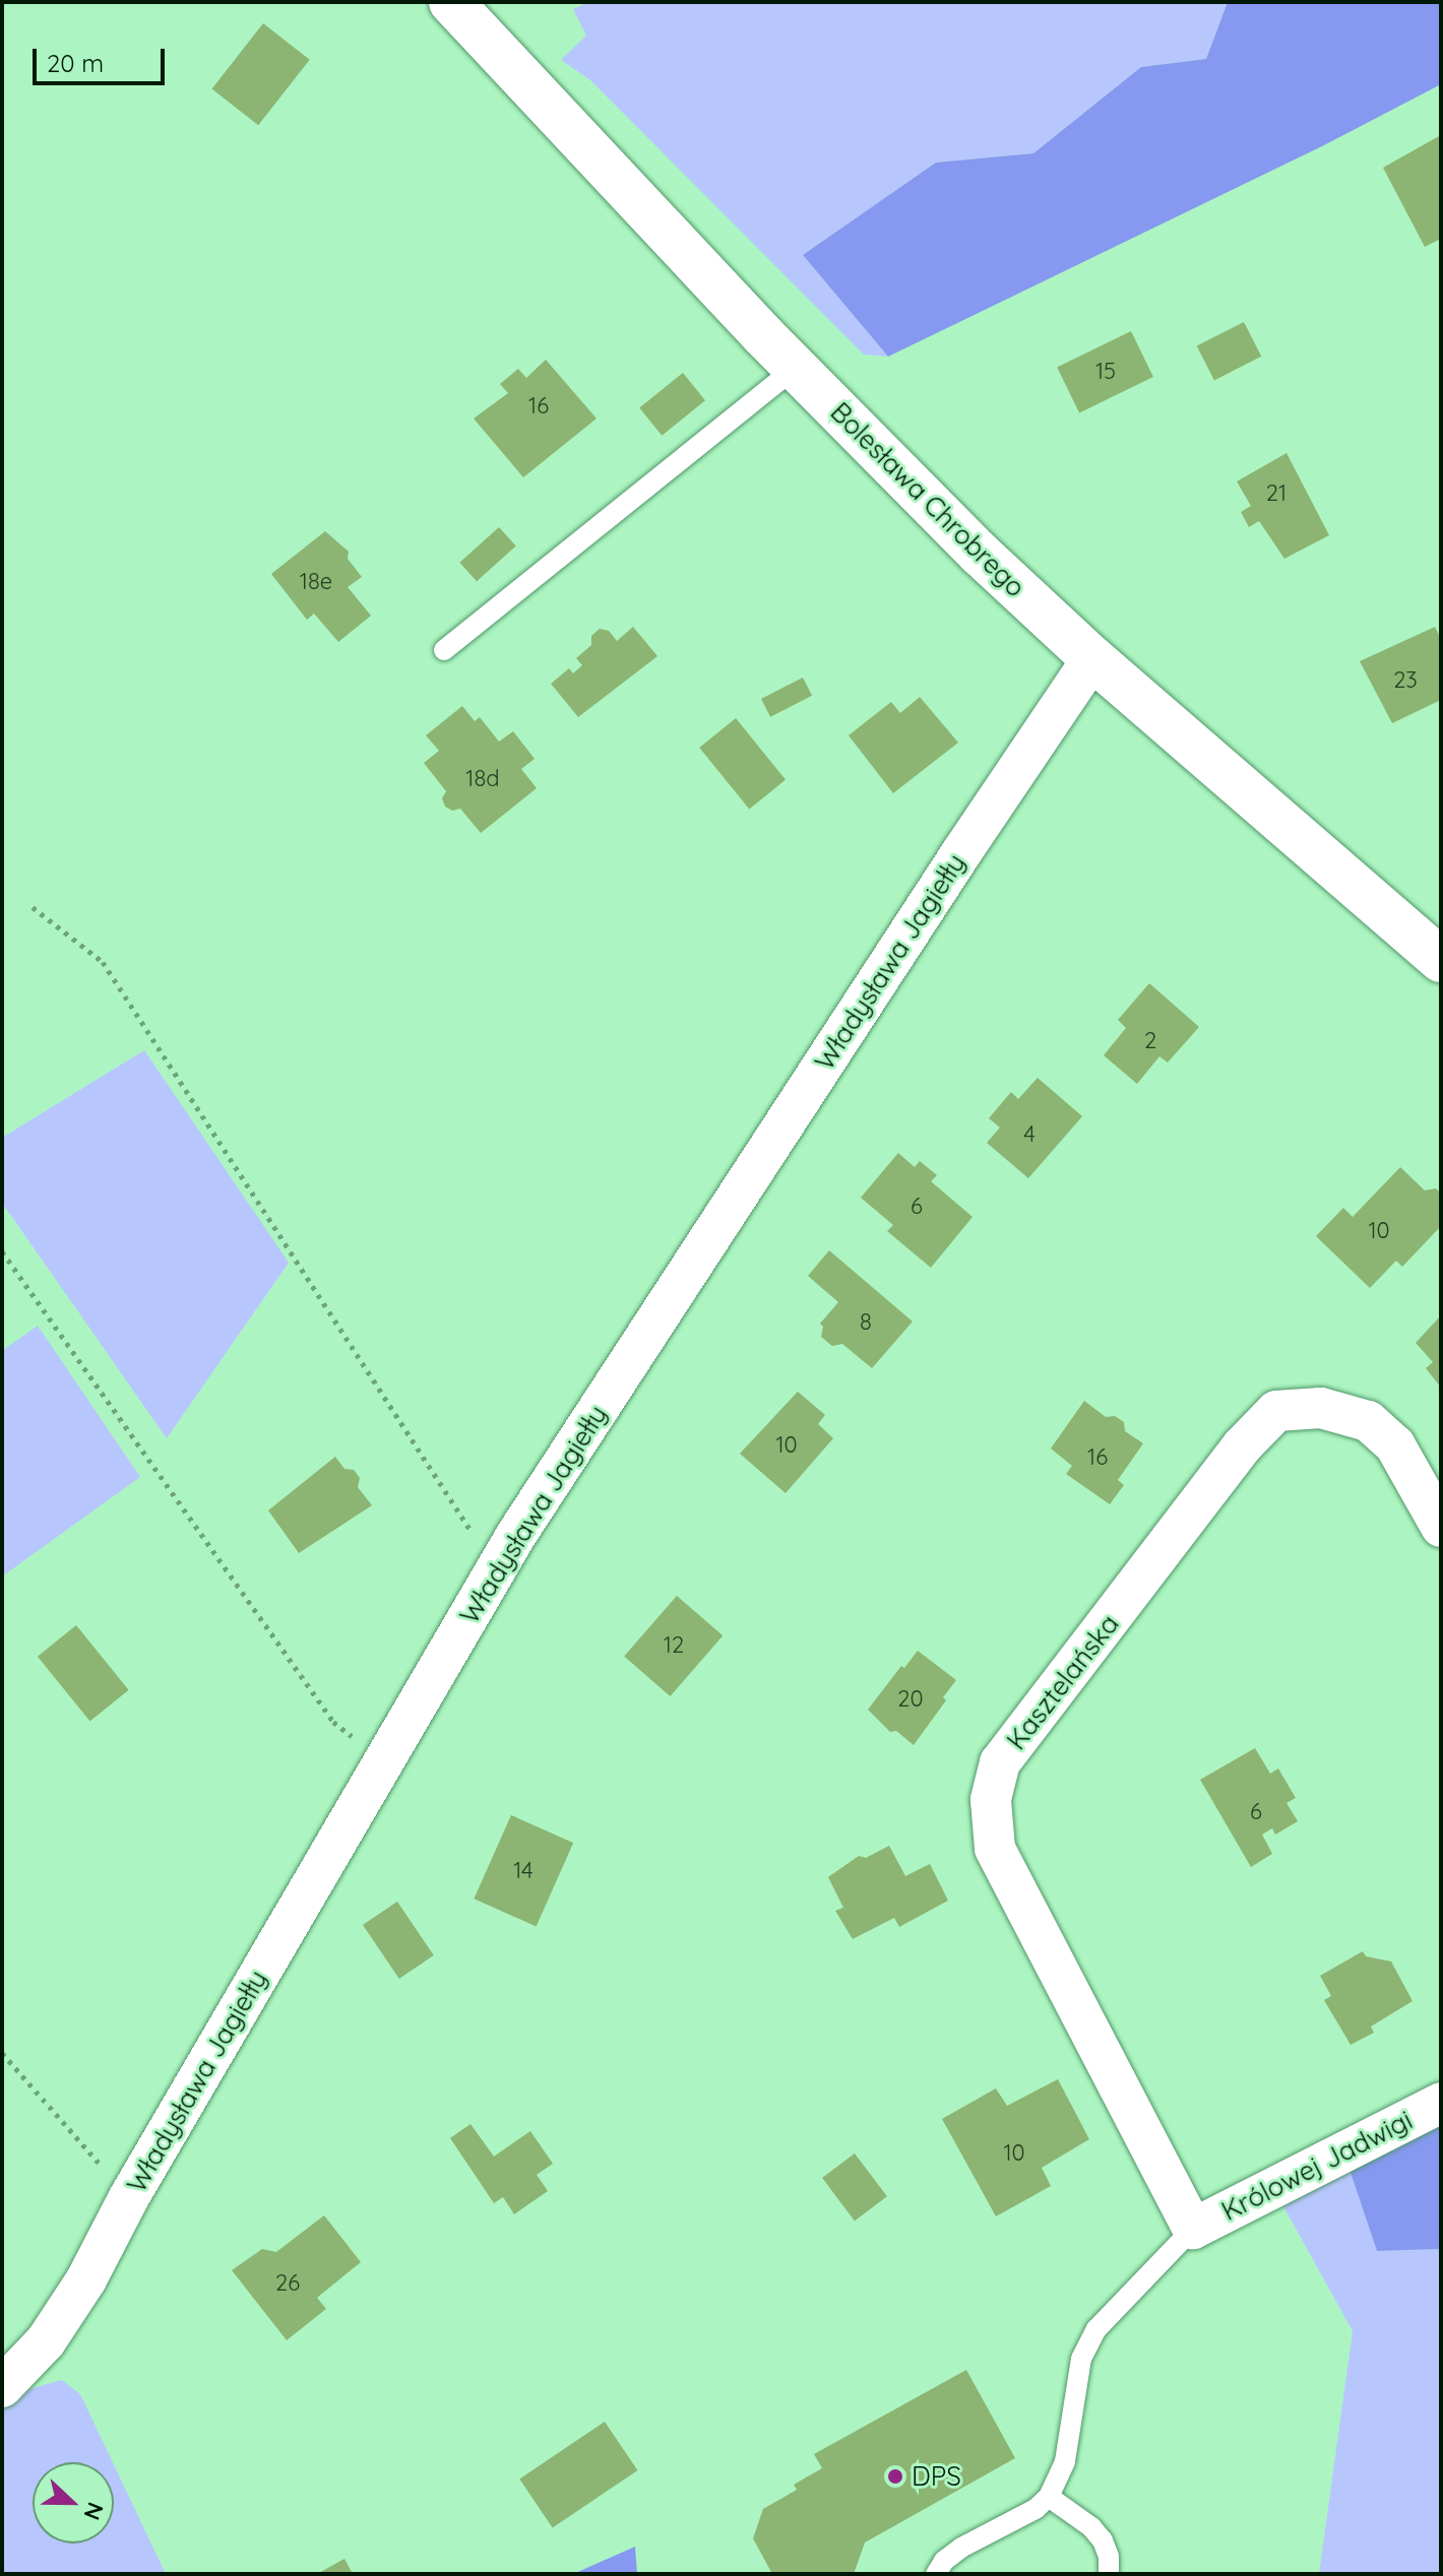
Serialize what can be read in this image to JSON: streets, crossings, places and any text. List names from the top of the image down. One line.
{"streets":{"street":["Bolesława Chrobrego","Władysława Jagiełły","Kasztelańska","Królowej Jadwigi"]},"crossings":[["Bolesława Chrobrego","Władysława Jagiełły"],["Kasztelańska","Królowej Jadwigi"]],"places":["DPS"],"house_numbers":["15","16","21","18e","23","18d","2","4","6","10","8","10","16","12","20","6","14","10","26"],"scale_bar":"20 m","north":"right"}
